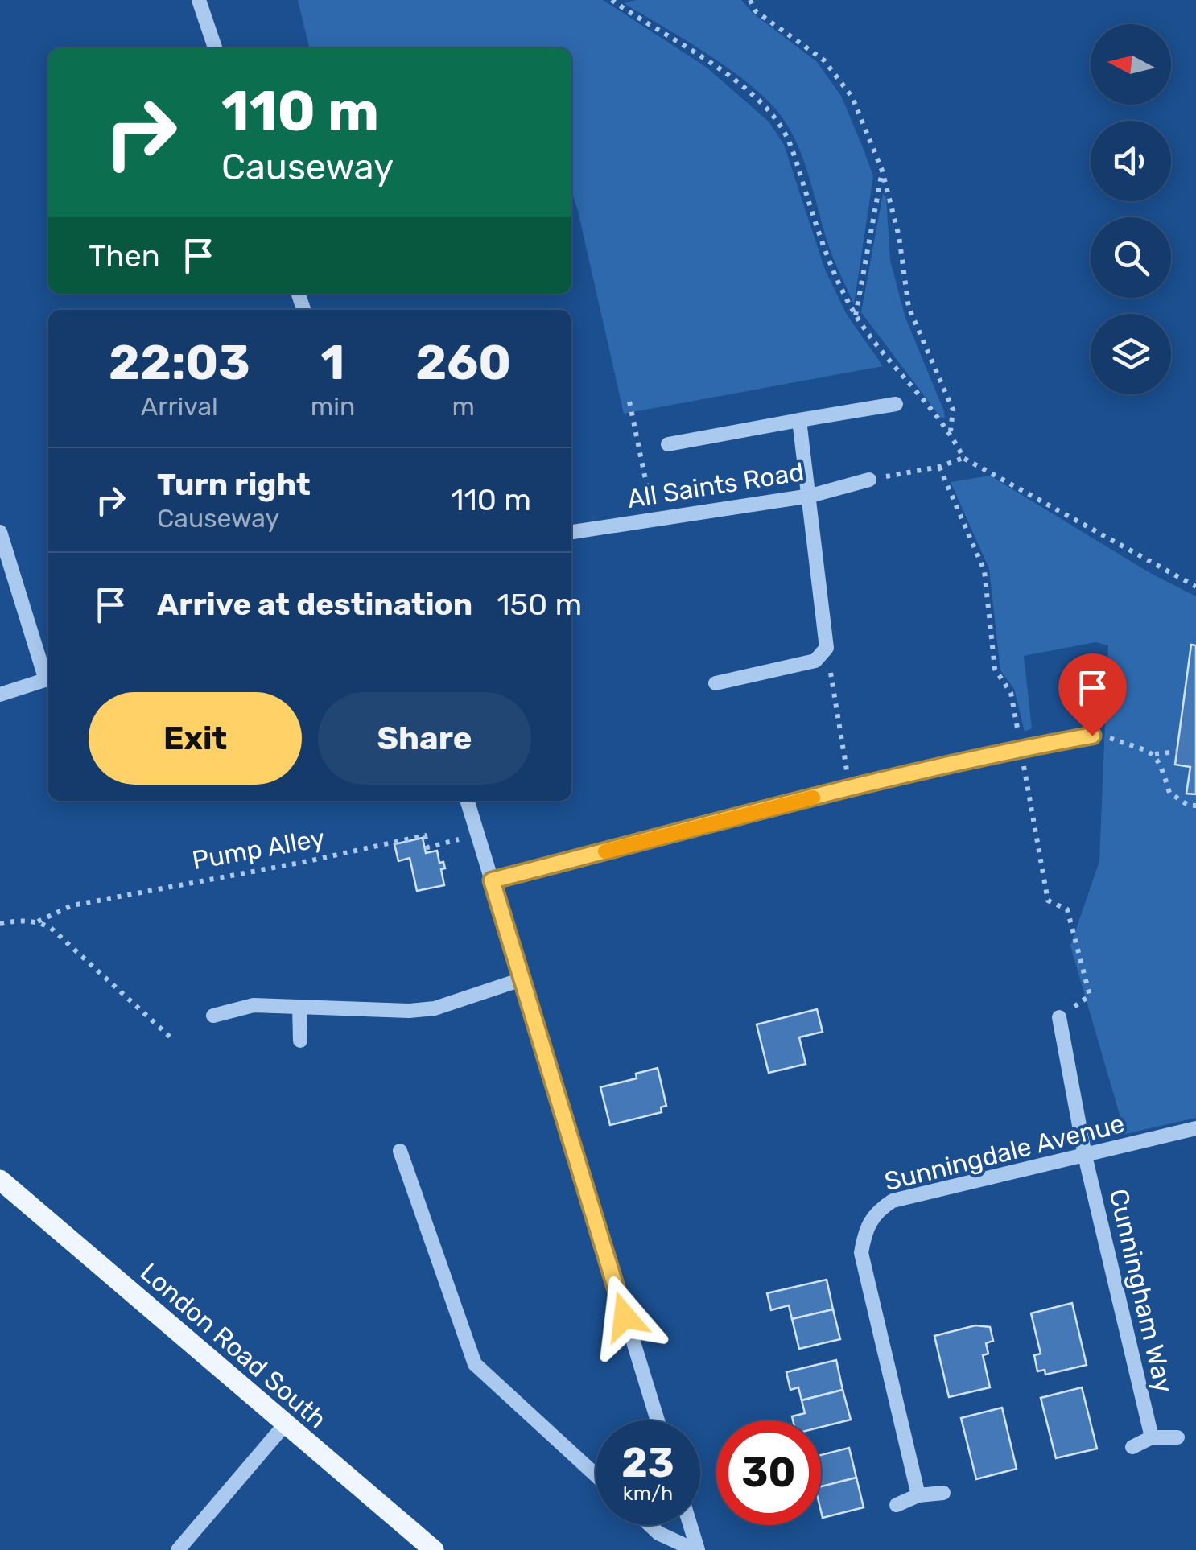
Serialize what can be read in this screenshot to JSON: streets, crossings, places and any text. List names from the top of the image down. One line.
{"streets":{"main road":["London Road South"],"street":["All Saints Road","Sunningdale Avenue","Cunningham Way"],"path":["Pump Alley"]},"crossings":[["Sunningdale Avenue","Cunningham Way"]],"north":"left","page":{"turn":["110 m","Causeway"],"then":"Then","eta":["22:03","Arrival","1","min","260","m"],"list":[{"name":"Turn right","note":"Causeway","value":"110 m"},{"name":"Arrive at destination","value":"150 m"}],"buttons":["Exit","Share"],"speed":"23 km/h","limit":"30"}}
